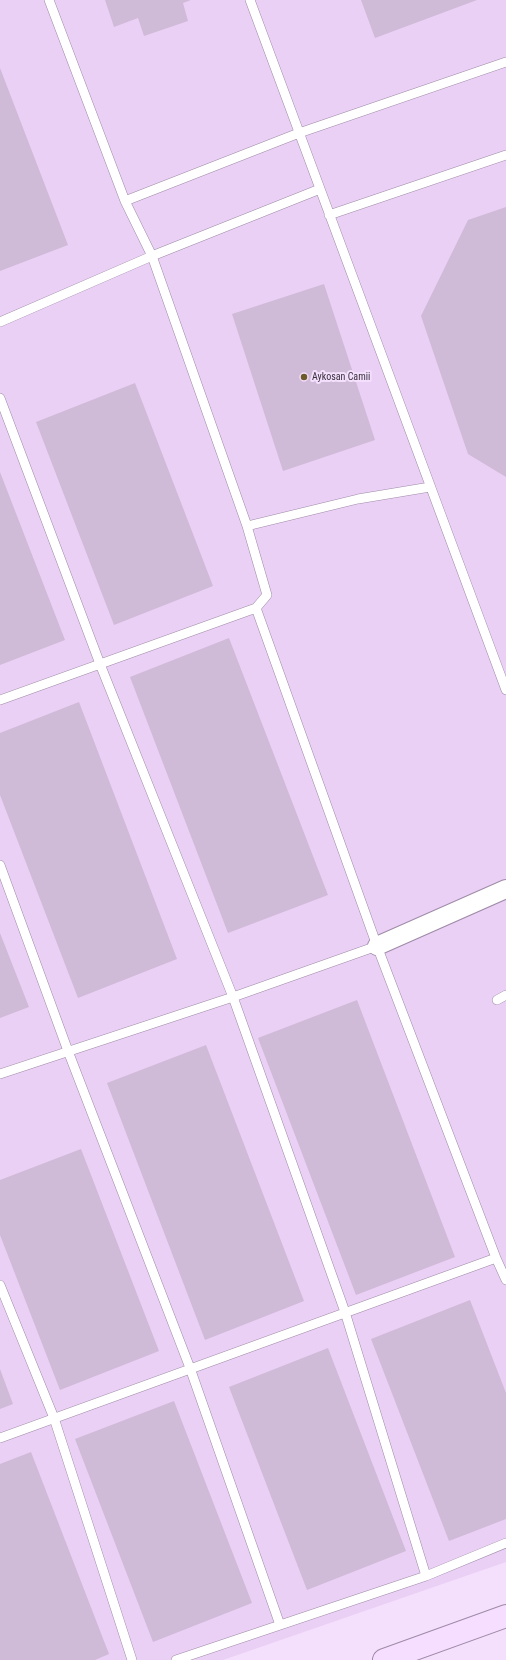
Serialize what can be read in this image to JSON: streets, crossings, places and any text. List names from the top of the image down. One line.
{"places":["Aykosan Camii"]}
